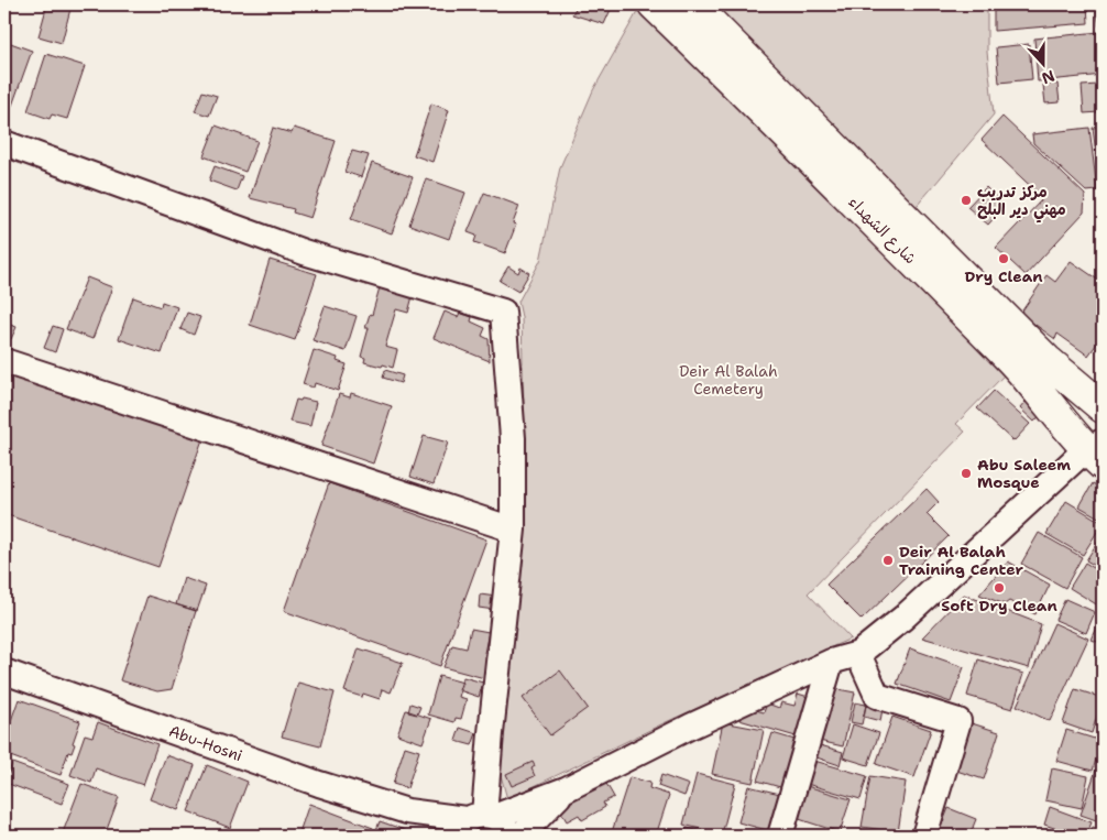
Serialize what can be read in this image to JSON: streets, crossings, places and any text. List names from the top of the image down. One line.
{"streets":{"main road":["شارع الشهداء"],"street":["Abu-Hosni"]},"parks":["Deir Al Balah Cemetery"],"places":["مركز تدريب مهني دير البلح","Dry Clean","Abu Saleem Mosque","Deir Al Balah Training Center","Soft Dry Clean"],"north":"bottom"}
